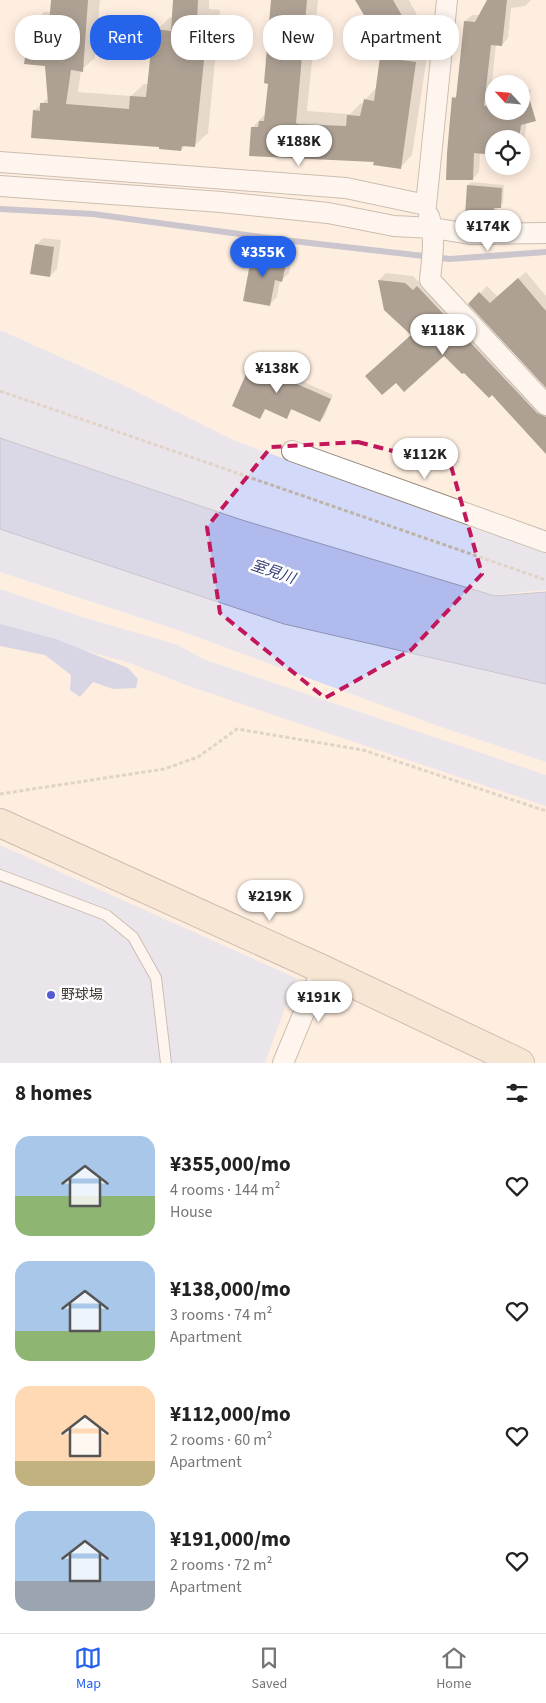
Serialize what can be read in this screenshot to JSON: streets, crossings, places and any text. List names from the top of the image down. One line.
{"water":["室見川"],"places":["野球場"],"north":"top left","page":{"chip":["Buy","Rent","Filters","New","Apartment"],"price":["¥188K","¥174K","¥355K","¥118K","¥138K","¥112K","¥219K","¥191K"],"heading":"8 homes","list":[{"name":"¥355,000/mo","note":"4 rooms · 144 m² · House"},{"name":"¥138,000/mo","note":"3 rooms · 74 m² · Apartment"},{"name":"¥112,000/mo","note":"2 rooms · 60 m² · Apartment"},{"name":"¥191,000/mo","note":"2 rooms · 72 m² · Apartment"}],"tabs":["Map","Saved","Home"]}}
